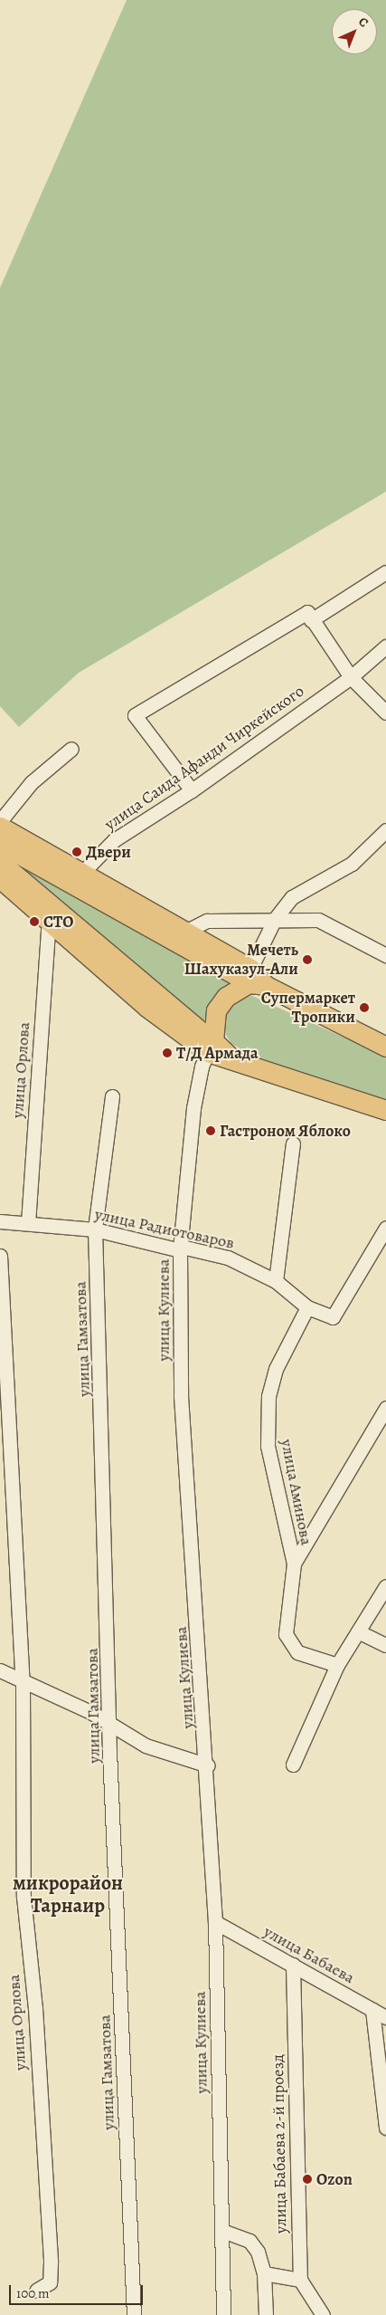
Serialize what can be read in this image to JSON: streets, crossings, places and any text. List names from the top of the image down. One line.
{"streets":{"street":["улица Саида Афанди Чиркейского","улица Орлова","улица Радиотоваров","улица Кулиева","улица Гамзатова","улица Аминова","улица Бабаева","улица Бабаева 2-й проезд"]},"crossings":[["улица Орлова","улица Радиотоваров"],["улица Радиотоваров","улица Кулиева"],["улица Радиотоваров","улица Гамзатова"],["улица Радиотоваров","улица Аминова"],["улица Кулиева","улица Бабаева"],["улица Бабаева","улица Бабаева 2-й проезд"]],"districts":["микрорайон Тарнаир"],"places":["Двери","СТО","Мечеть Шахуказул-Али","Супермаркет Тропики","Т/Д Армада","Гастроном Яблоко","Ozon"],"scale_bar":"100 m","north":"top right"}
